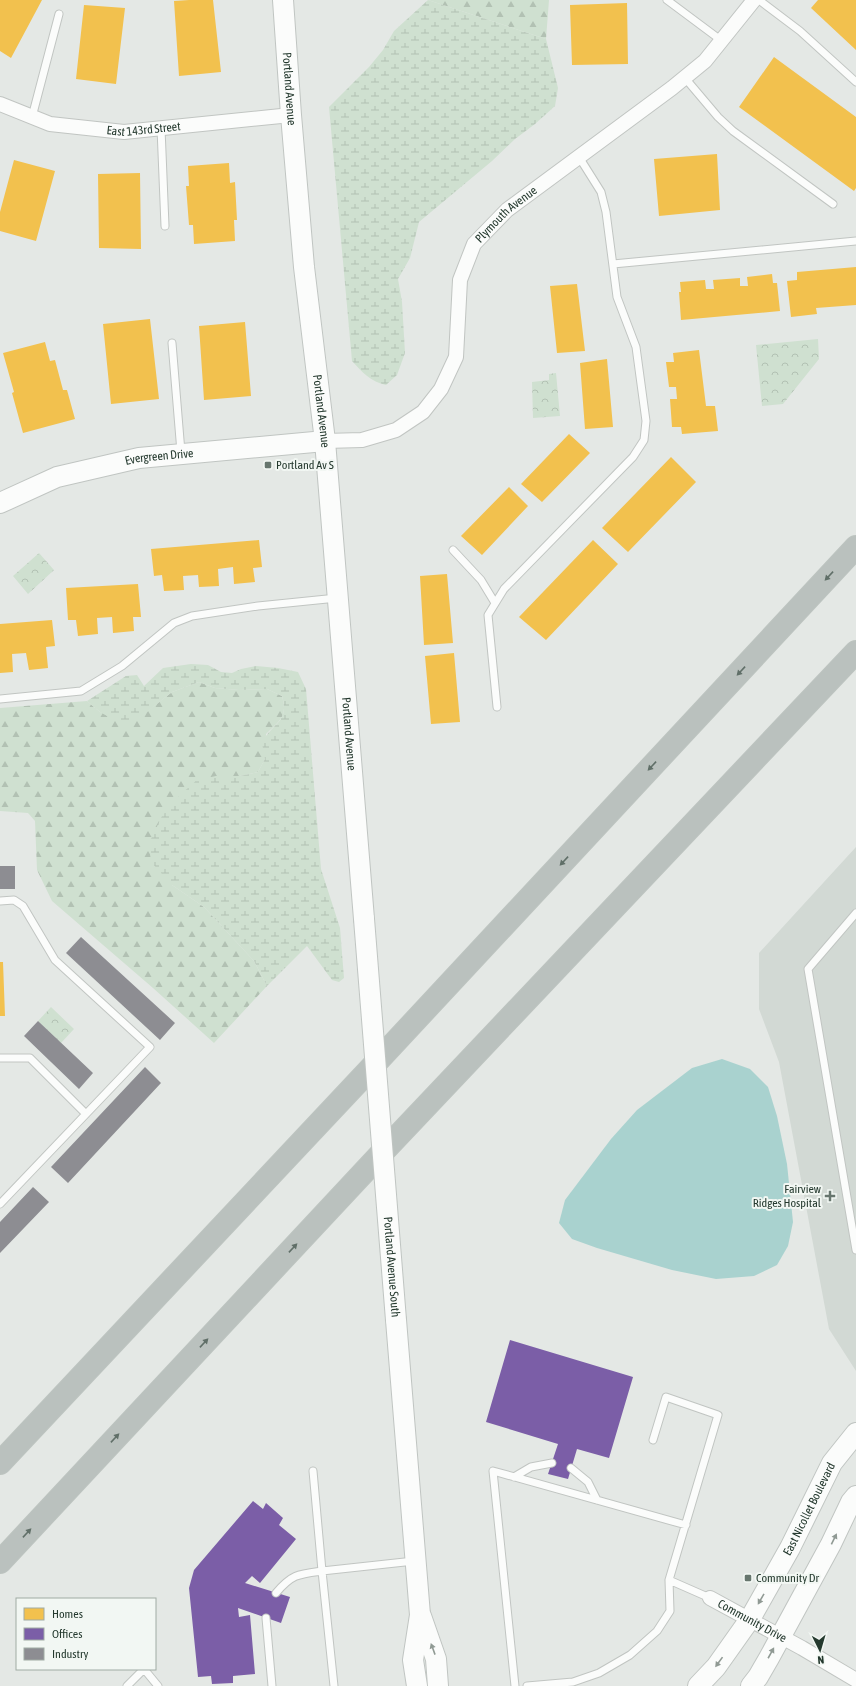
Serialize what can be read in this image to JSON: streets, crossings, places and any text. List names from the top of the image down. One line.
{"streets":{"street":["Portland Avenue","East 143rd Street","Plymouth Avenue","Evergreen Drive","Portland Avenue South","East Nicollet Boulevard","Community Drive"]},"crossings":[["Portland Avenue","East 143rd Street"],["Portland Avenue","Plymouth Avenue"],["Portland Avenue","Evergreen Drive"],["Portland Avenue","Portland Avenue South"],["Plymouth Avenue","Evergreen Drive"],["East Nicollet Boulevard","Community Drive"]],"places":{"transit":["Portland Av S","Community Dr"],"health":["Fairview Ridges Hospital"]},"legend":["Homes","Offices","Industry"],"north":"bottom"}
